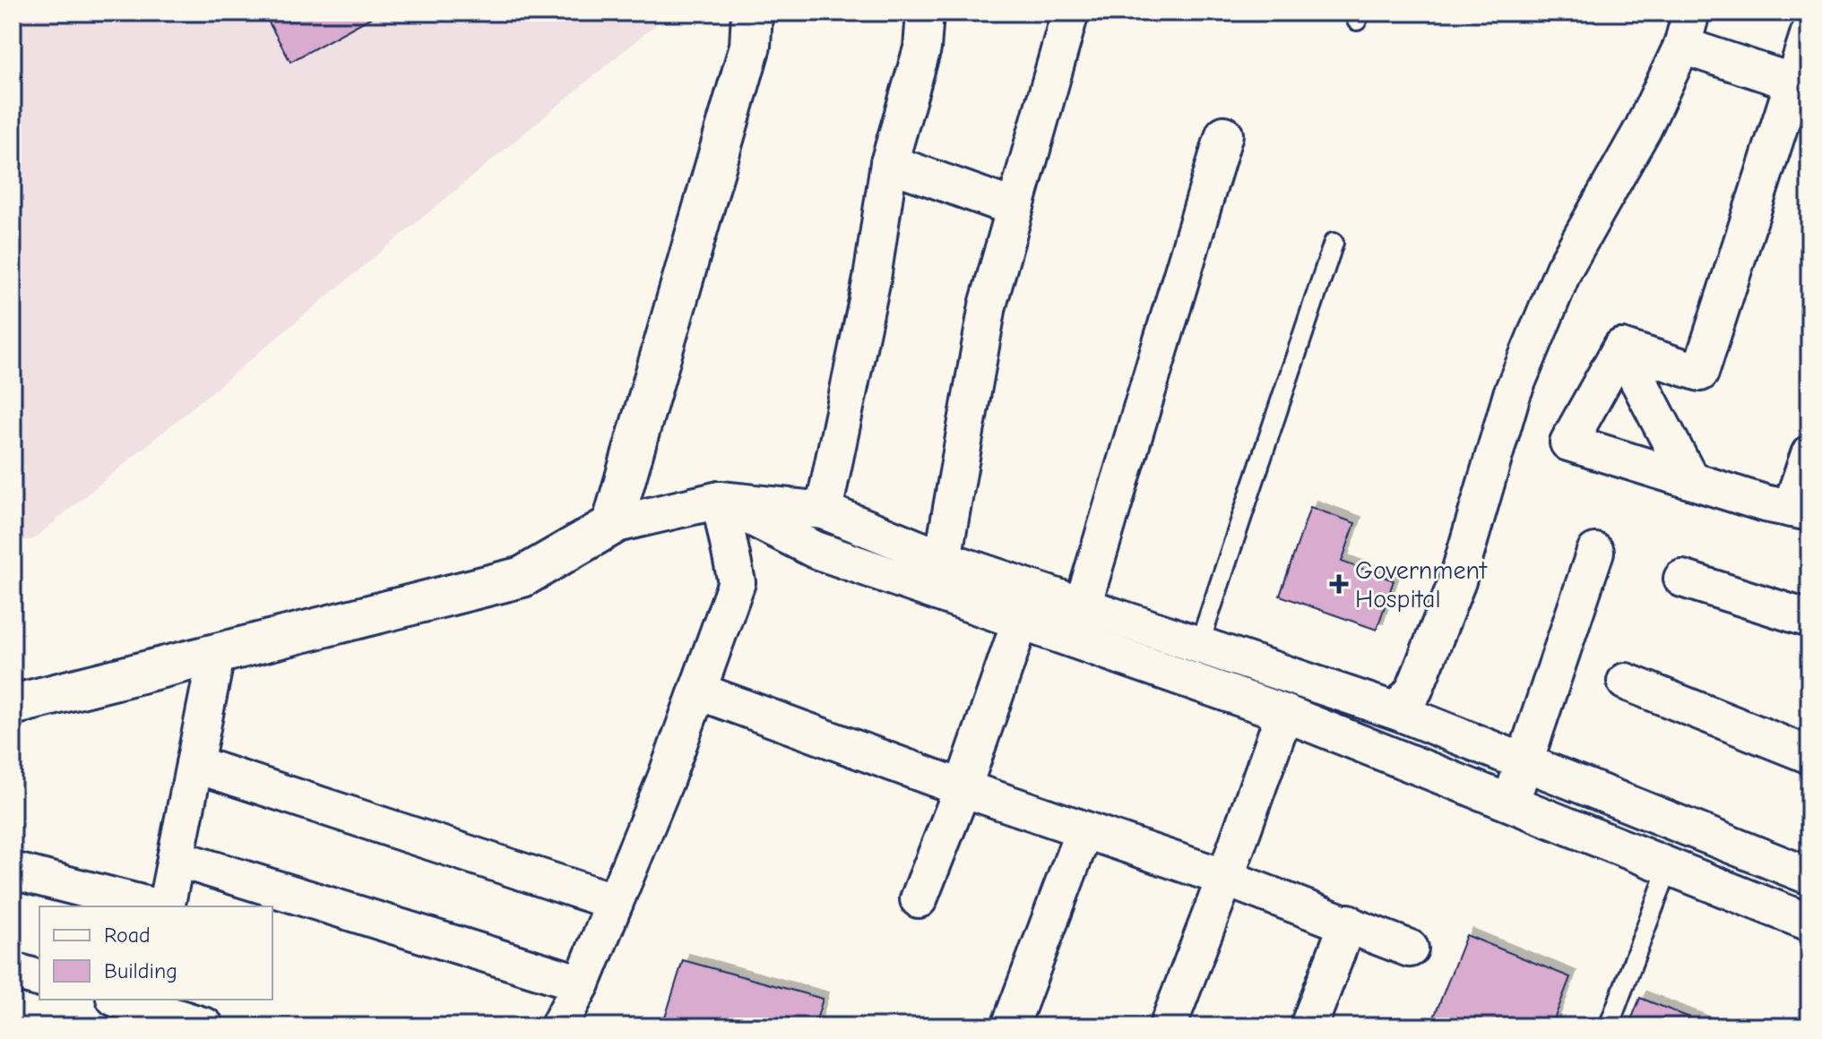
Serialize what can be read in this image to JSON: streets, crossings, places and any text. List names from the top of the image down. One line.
{"places":{"health":["Government Hospital"]},"legend":["Road","Building"]}
